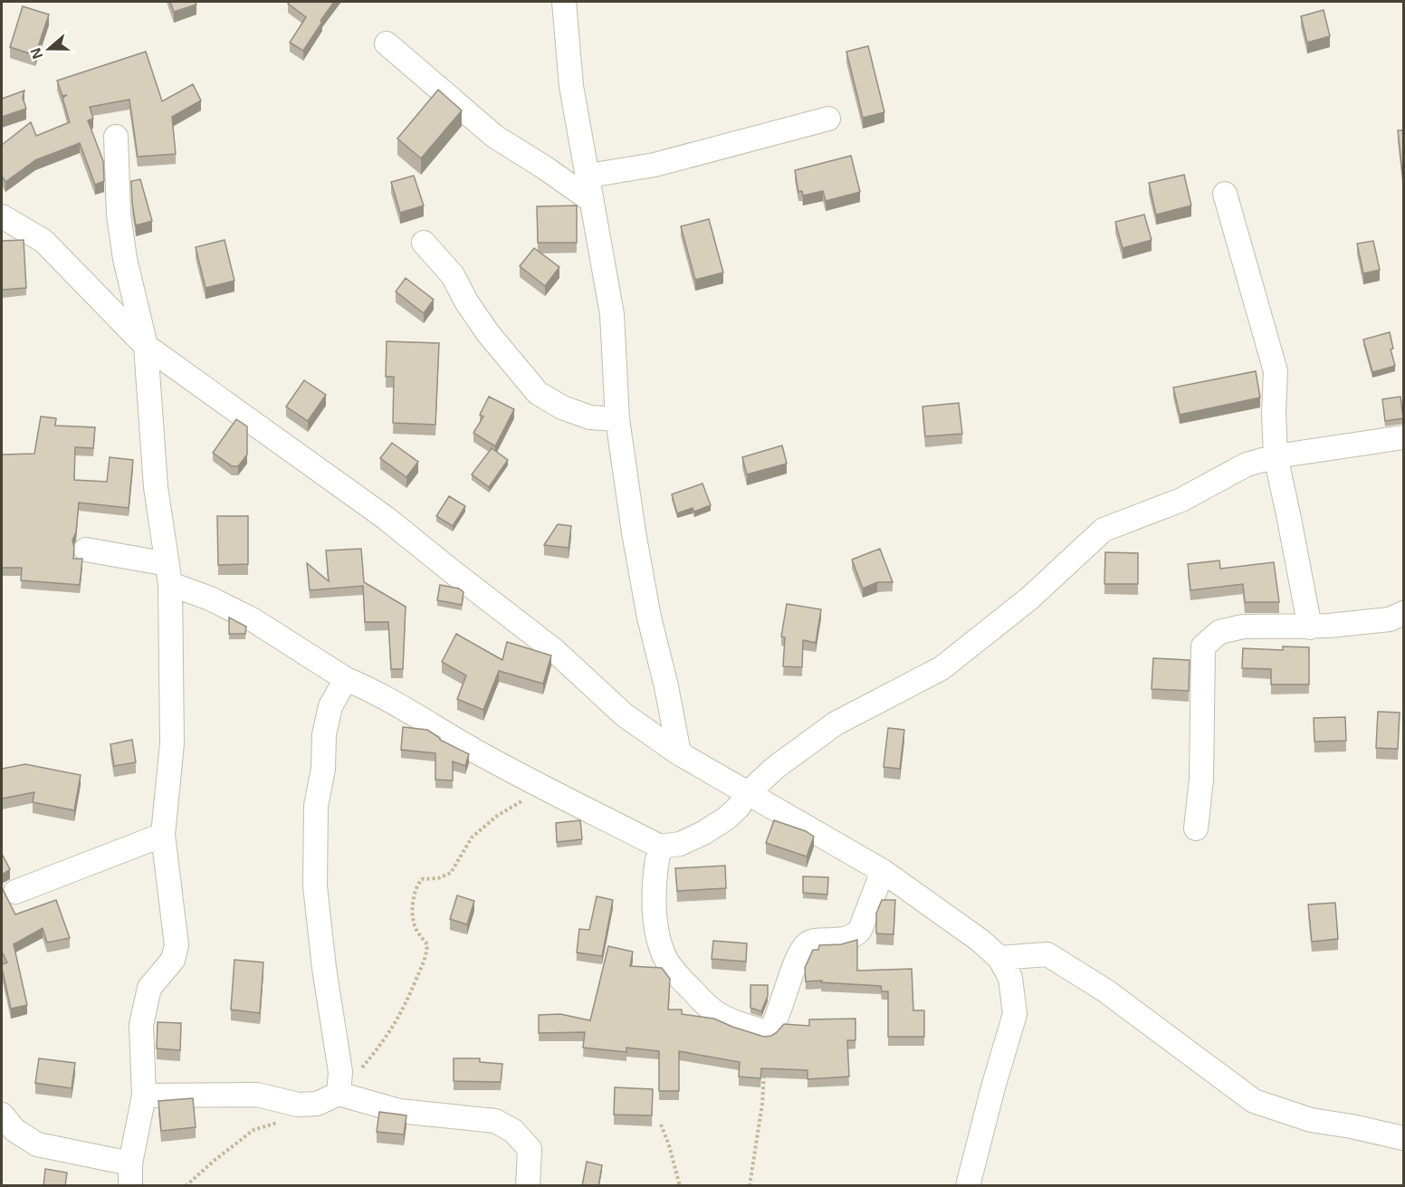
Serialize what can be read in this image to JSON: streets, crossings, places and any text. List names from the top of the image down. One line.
{"north":"left"}
